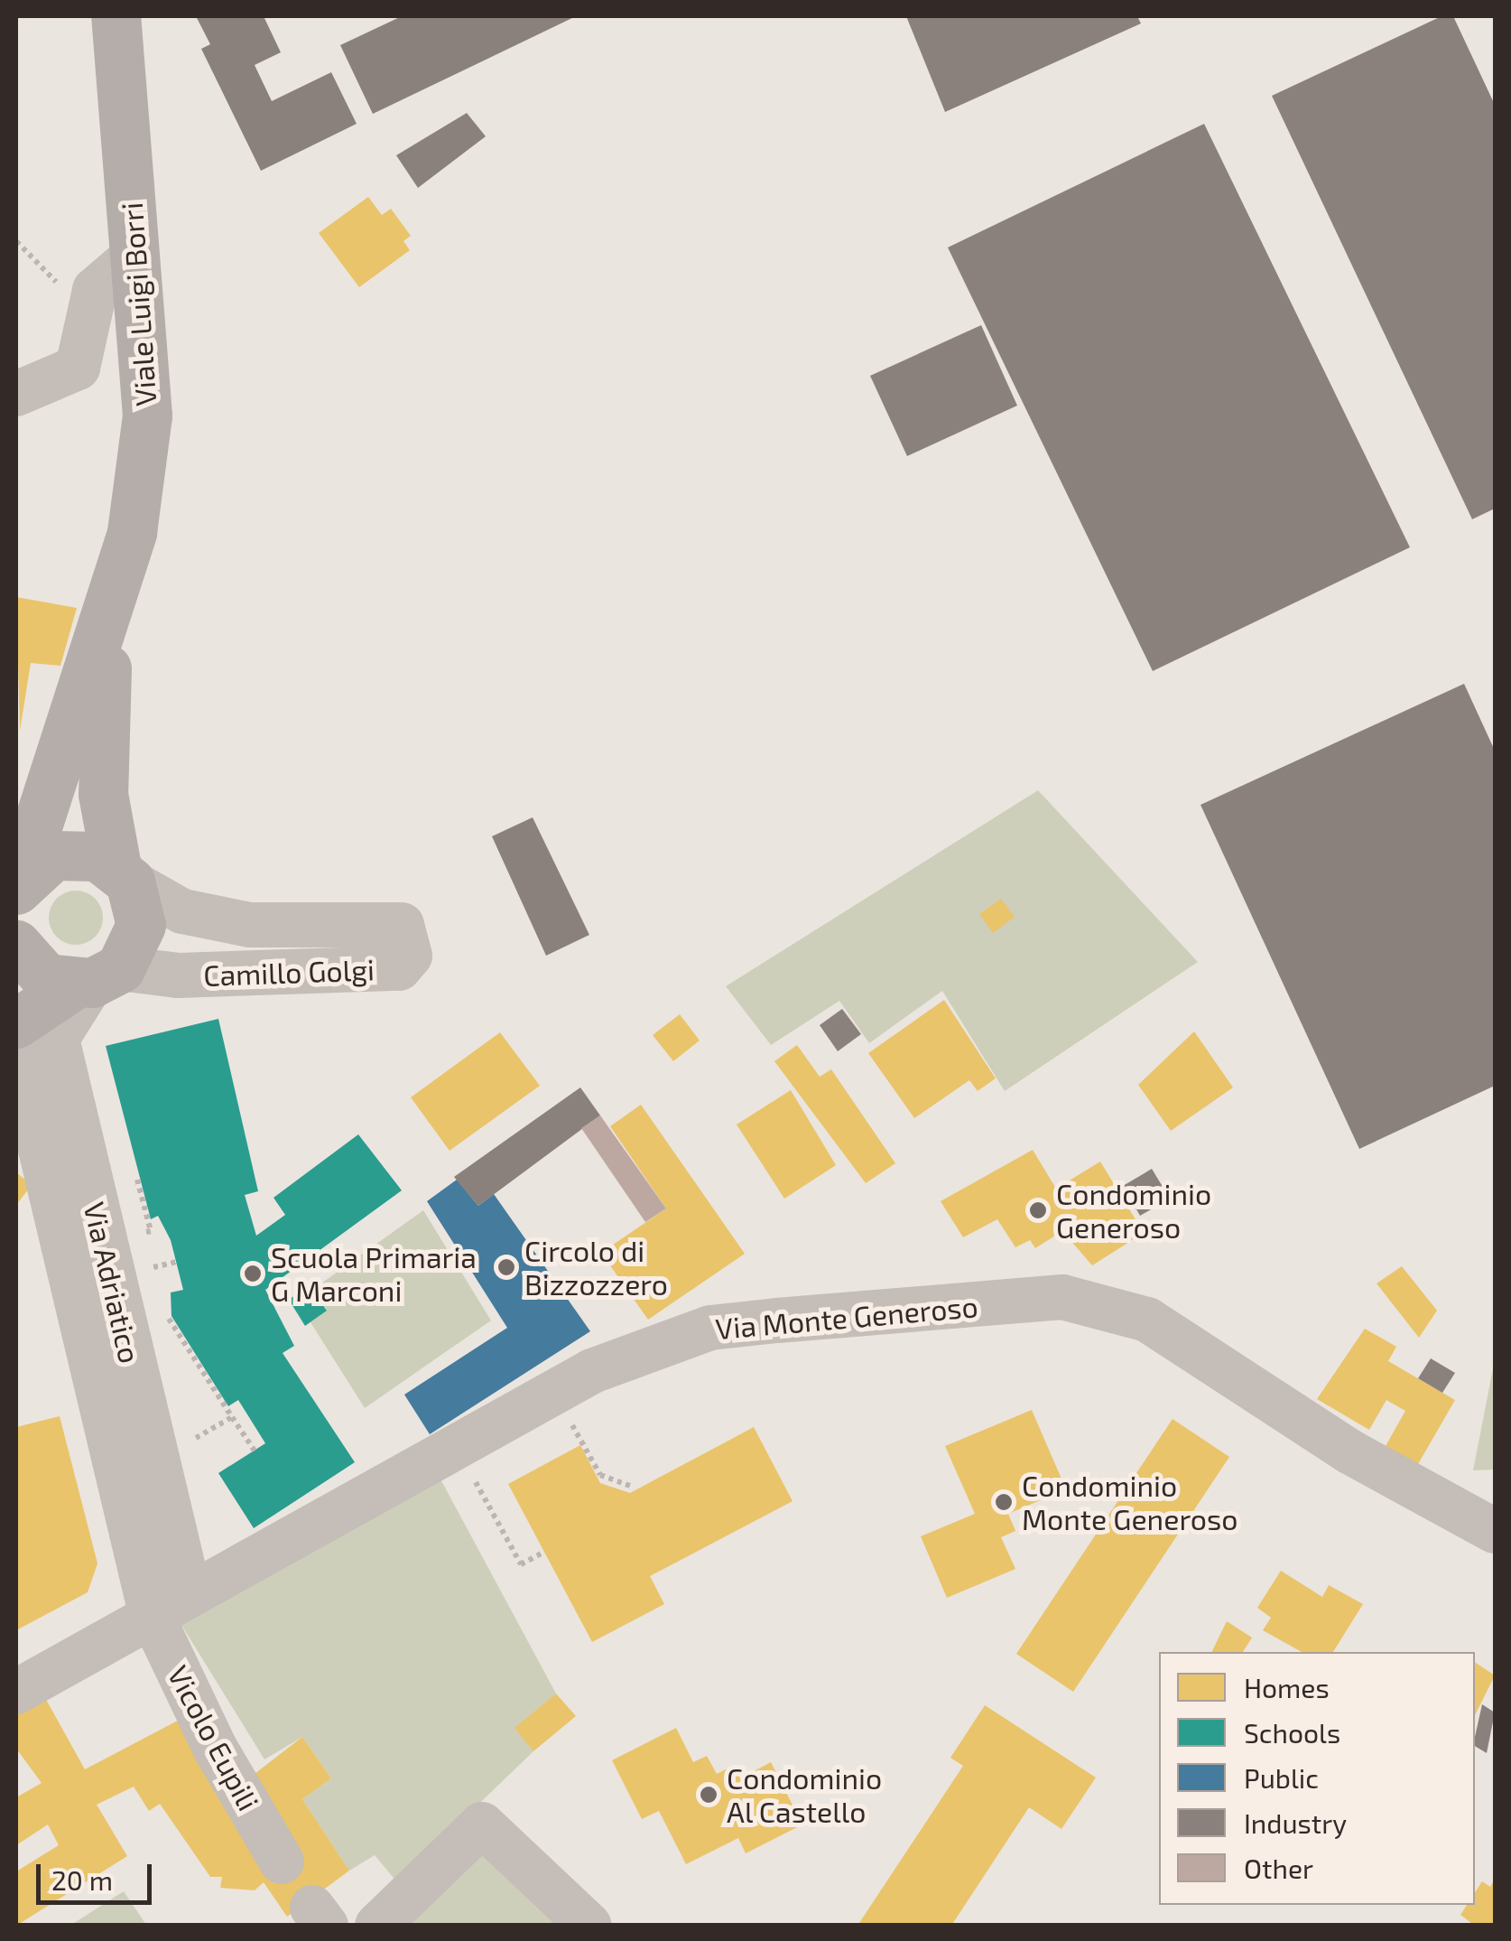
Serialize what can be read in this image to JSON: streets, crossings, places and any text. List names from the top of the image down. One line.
{"streets":{"main road":["Viale Luigi Borri"],"street":["Camillo Golgi","Via Adriatico","Via Monte Generoso","Vicolo Eupili"]},"crossings":[["Viale Luigi Borri","Camillo Golgi"],["Viale Luigi Borri","Via Adriatico"],["Camillo Golgi","Via Adriatico"],["Via Adriatico","Via Monte Generoso"],["Via Adriatico","Vicolo Eupili"],["Via Monte Generoso","Vicolo Eupili"]],"places":["Condominio Generoso","Circolo di Bizzozzero","Scuola Primaria G Marconi","Condominio Monte Generoso","Condominio Al Castello"],"legend":["Homes","Schools","Public","Industry","Other"],"scale_bar":"20 m"}
